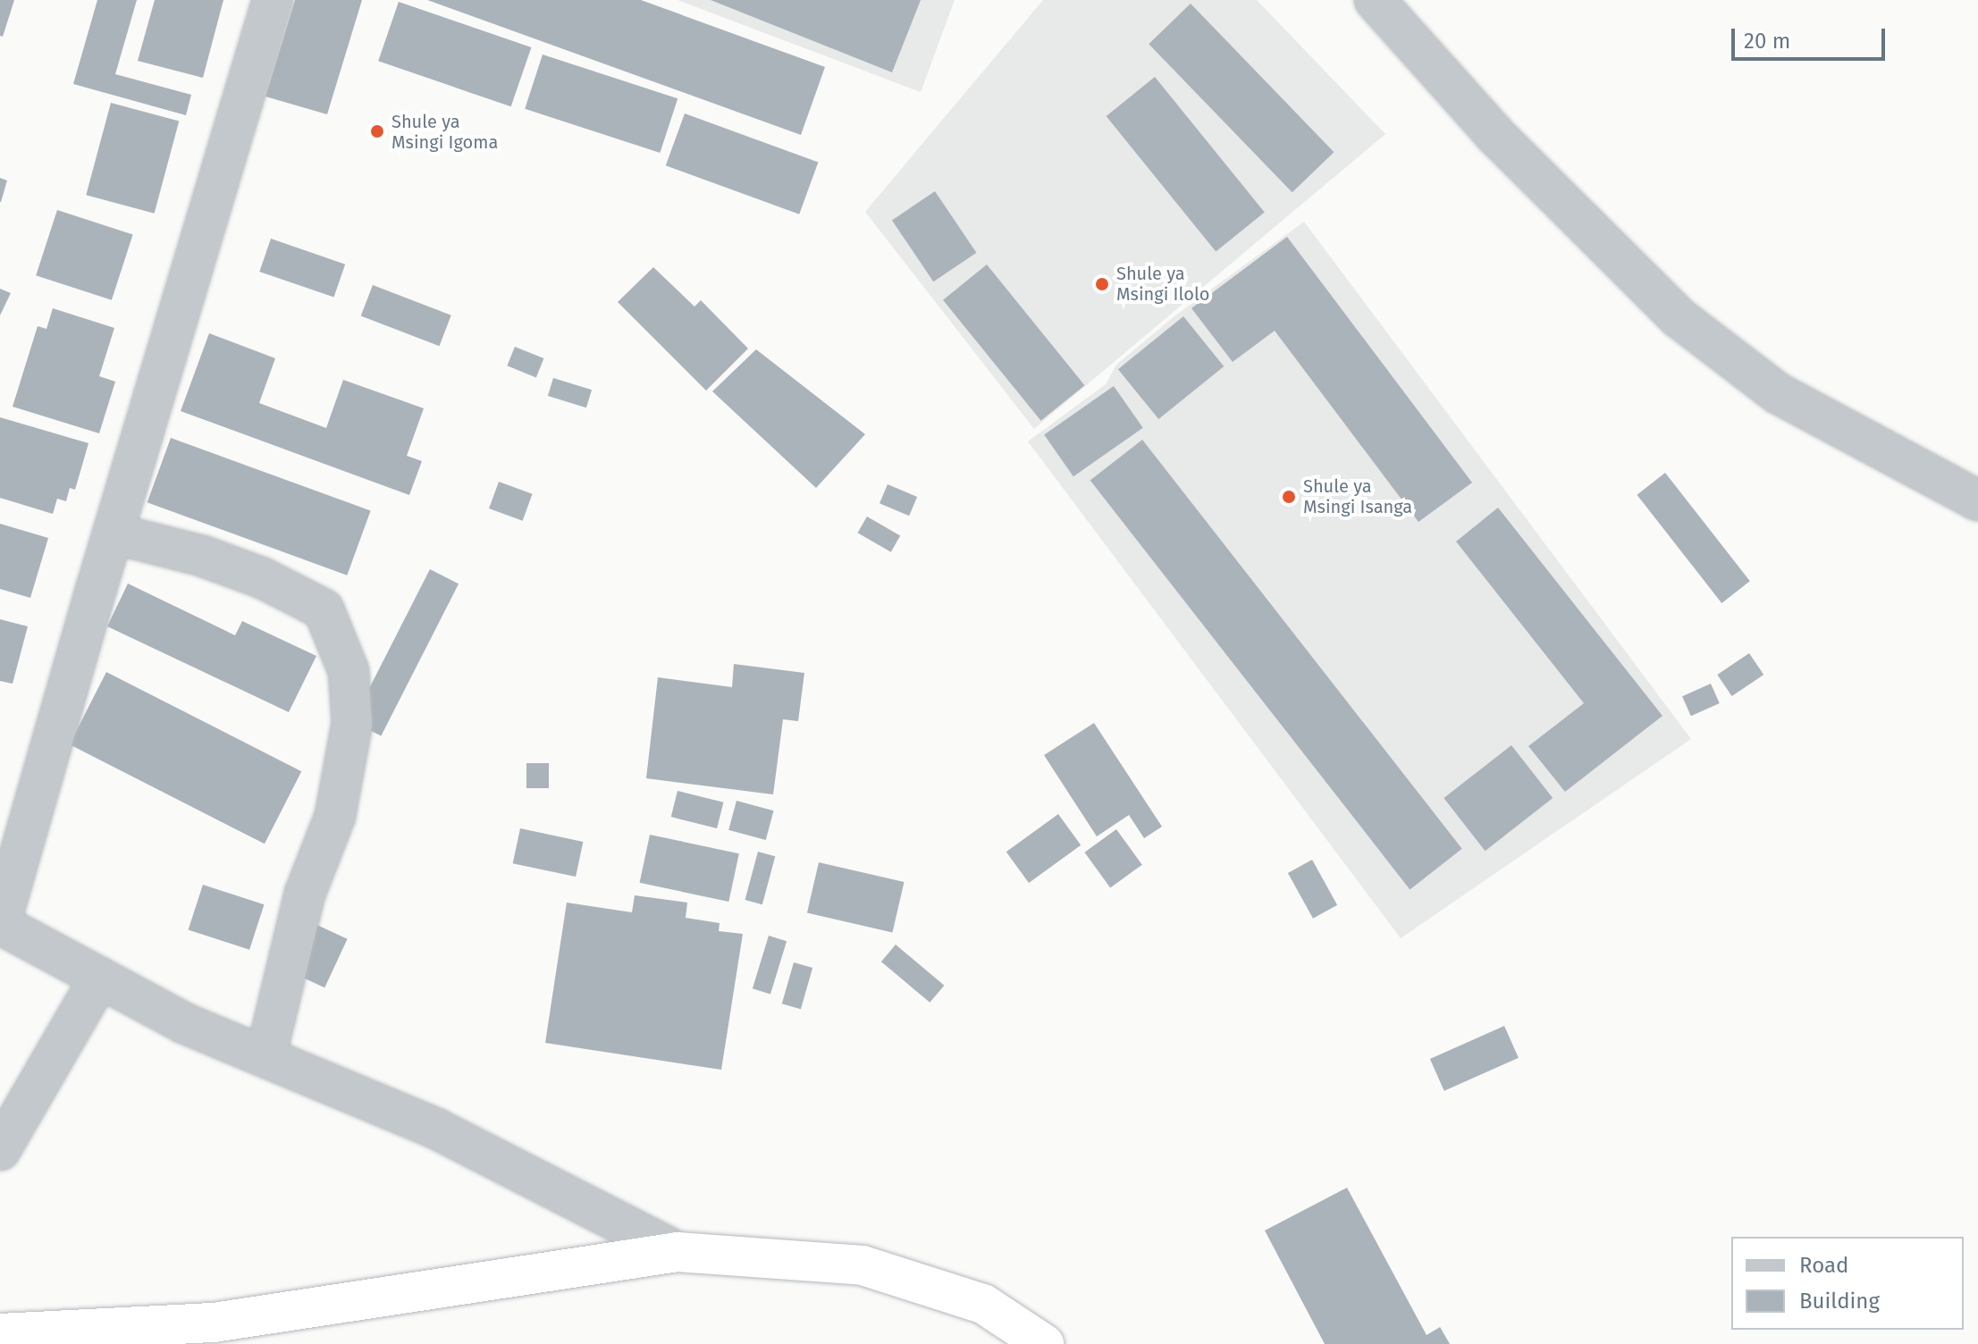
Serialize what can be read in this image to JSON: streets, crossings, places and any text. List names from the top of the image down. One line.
{"places":["Shule ya Msingi Igoma","Shule ya Msingi Ilolo","Shule ya Msingi Isanga"],"legend":["Road","Building"],"scale_bar":"20 m"}
